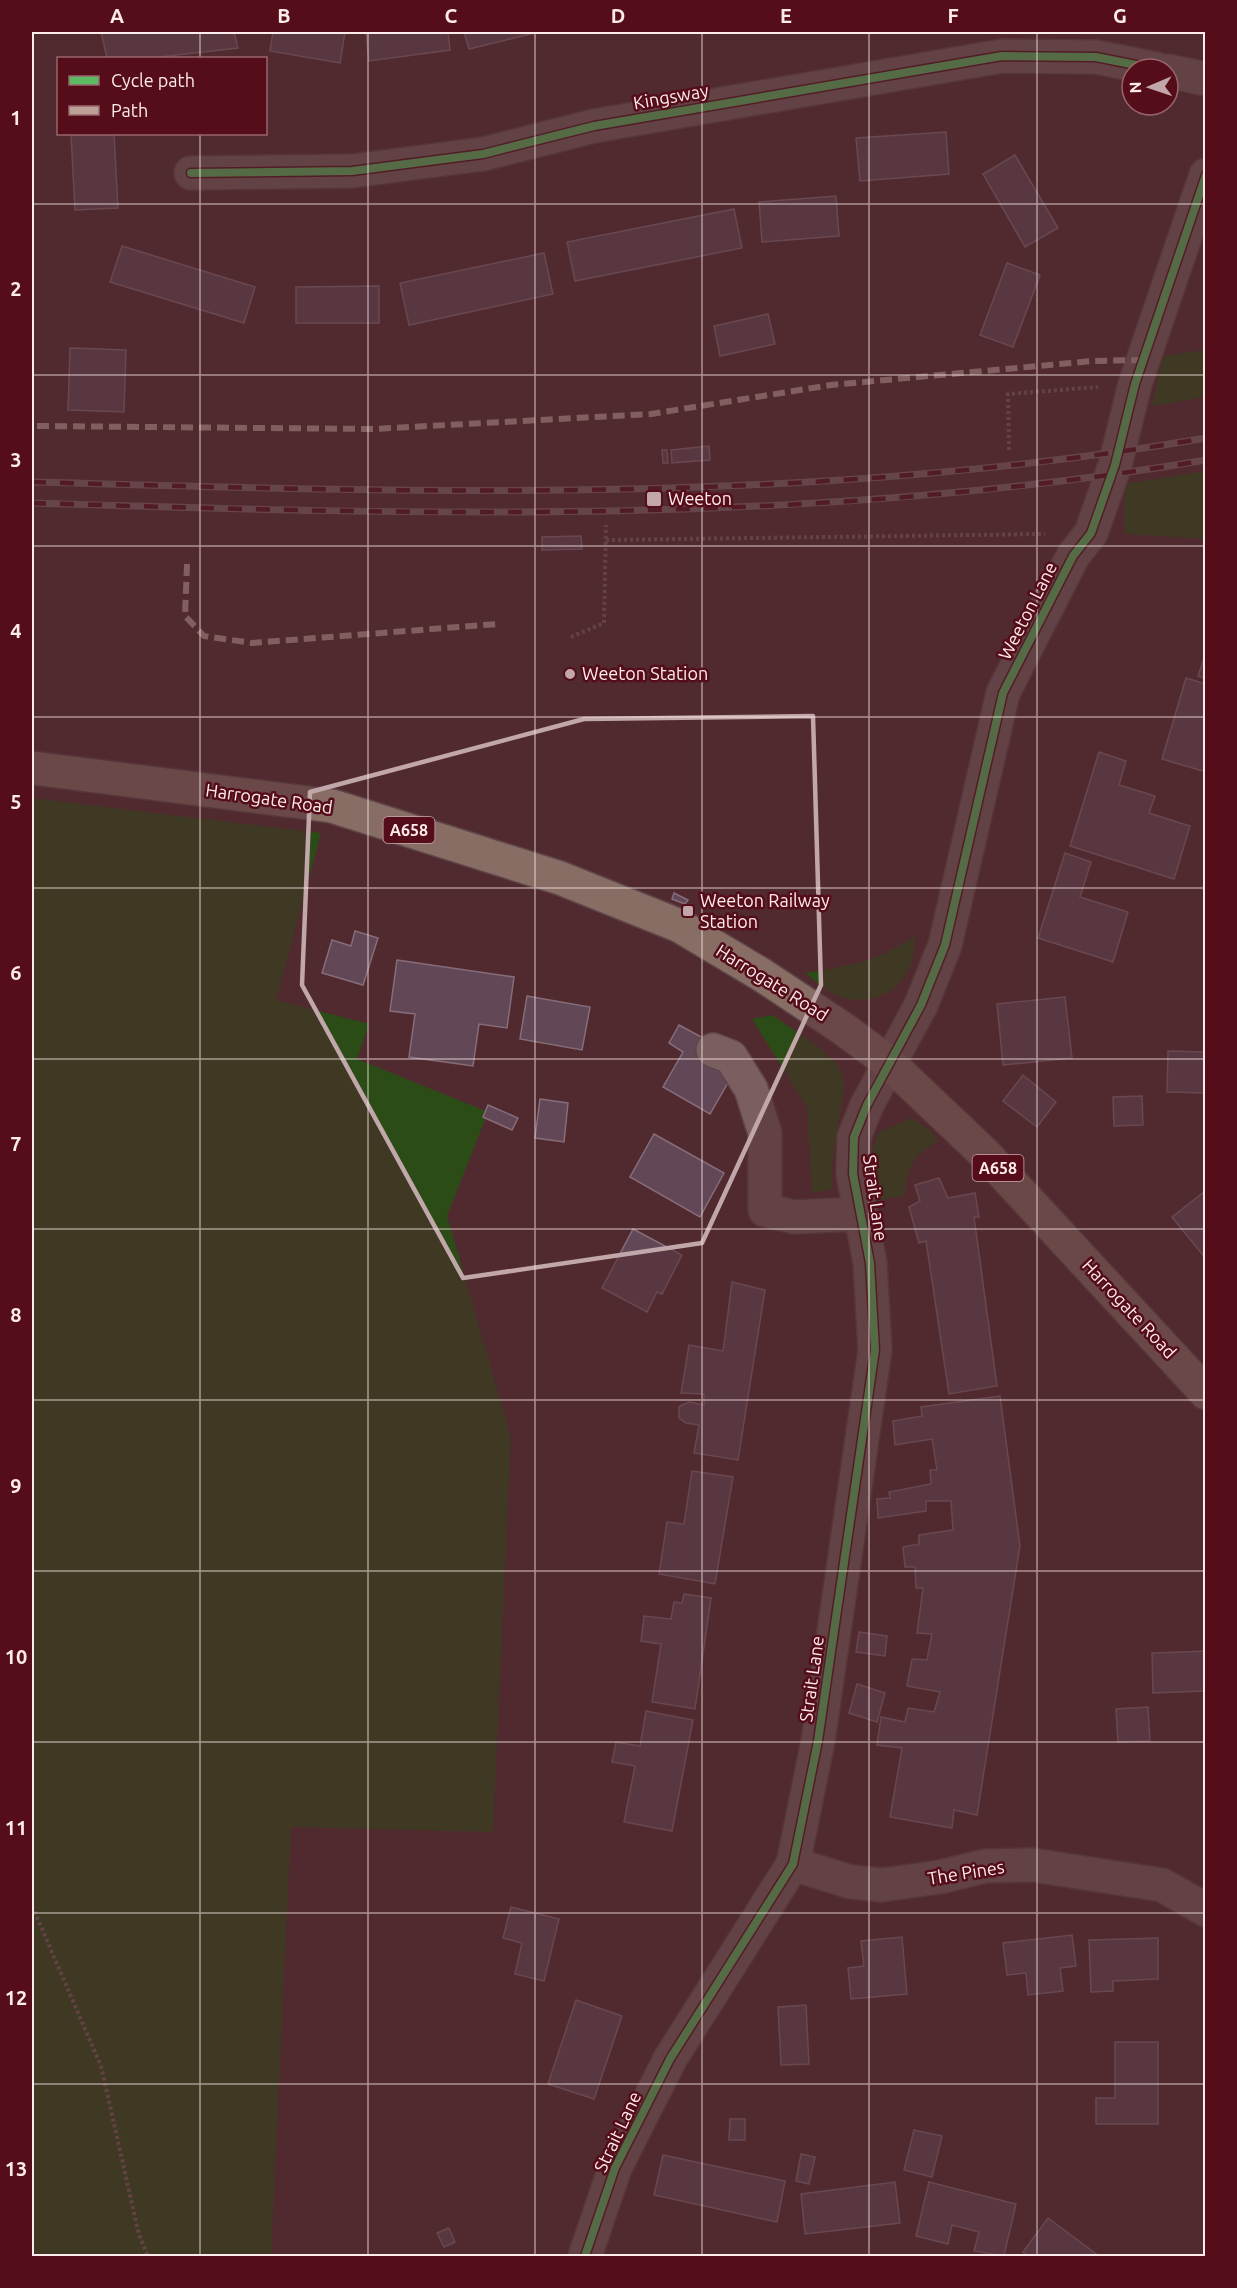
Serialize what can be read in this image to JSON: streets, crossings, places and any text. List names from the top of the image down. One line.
{"streets":{"highway":["Harrogate Road","A658"],"street":["Kingsway","Weeton Lane","Strait Lane","The Pines"]},"crossings":[["Weeton Lane","Harrogate Road"],["Weeton Lane","Strait Lane"],["Harrogate Road","Strait Lane"],["Strait Lane","The Pines"]],"places":{"transit":["Weeton","Weeton Railway Station"],"other":["Weeton Station"]},"legend":["Cycle path","Path"],"north":"left","grid":{"columns":["A","B","C","D","E","F","G"],"rows":["1","2","3","4","5","6","7","8","9","10","11","12","13"]}}
